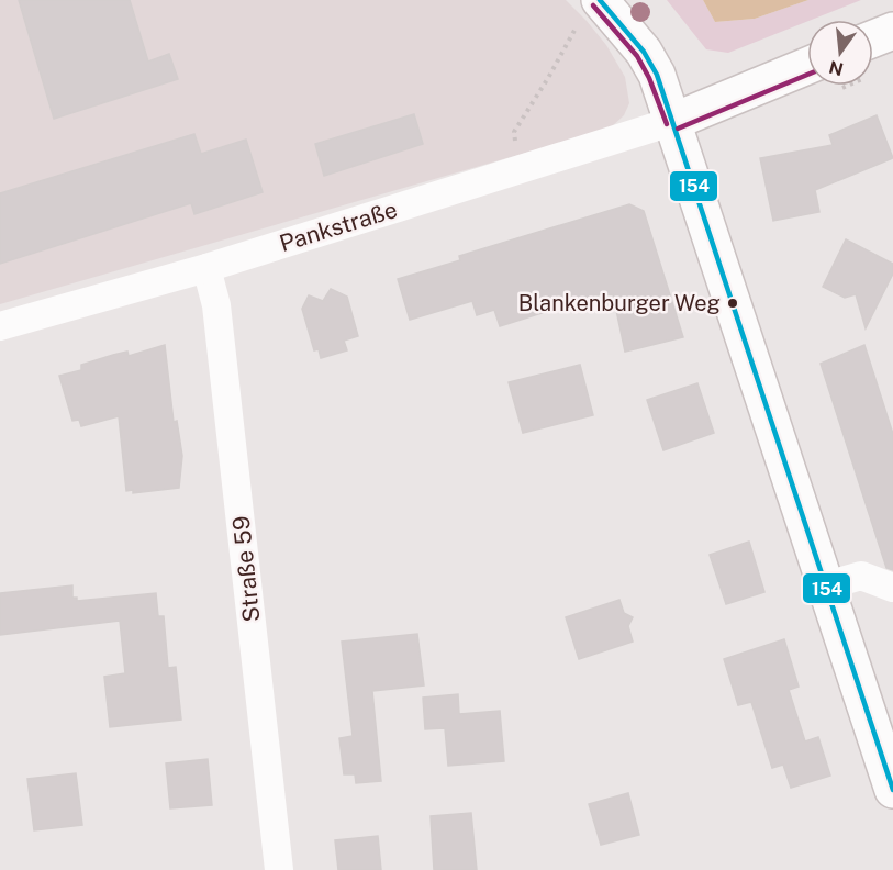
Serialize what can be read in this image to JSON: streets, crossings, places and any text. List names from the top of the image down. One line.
{"streets":{"street":["Pankstraße","Straße 59"]},"crossings":[["Pankstraße","Straße 59"]],"places":["Blankenburger Weg"],"lines":["transit line 154"],"north":"bottom"}
